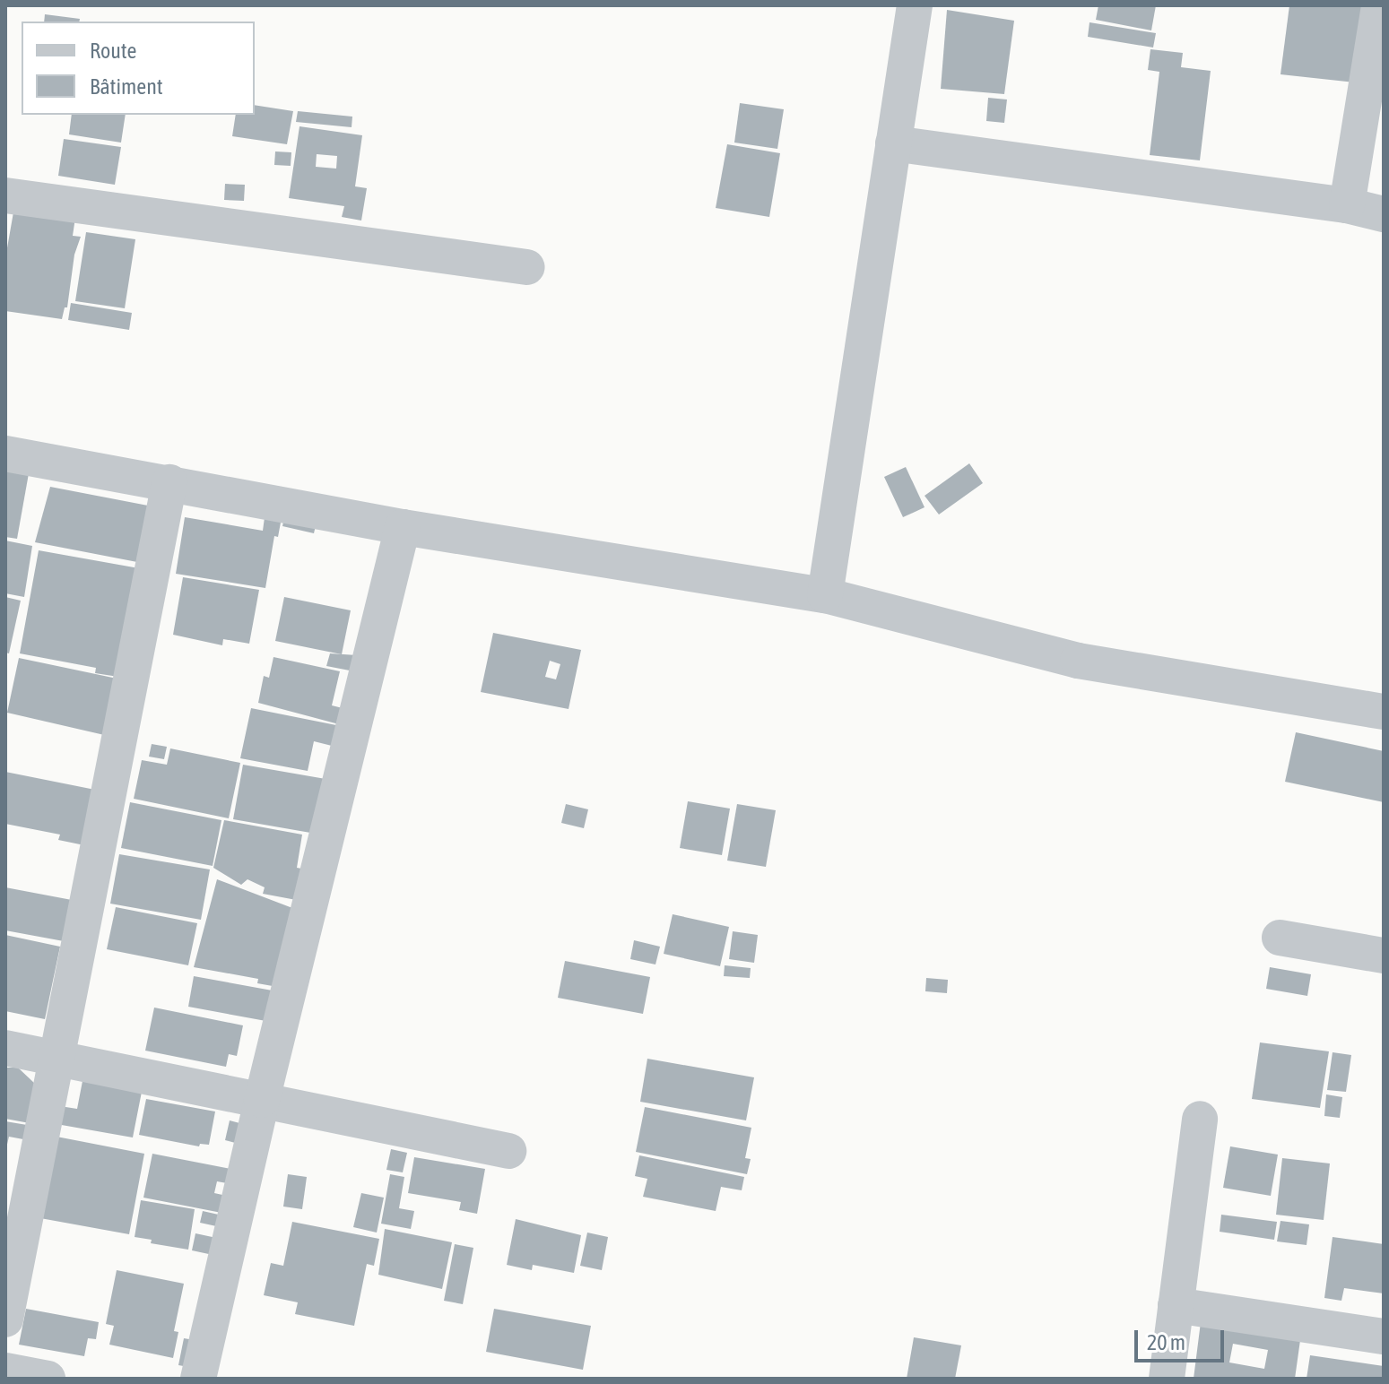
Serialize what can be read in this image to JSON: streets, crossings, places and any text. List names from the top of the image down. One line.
{"legend":["Route","Bâtiment"],"scale_bar":"20 m"}
